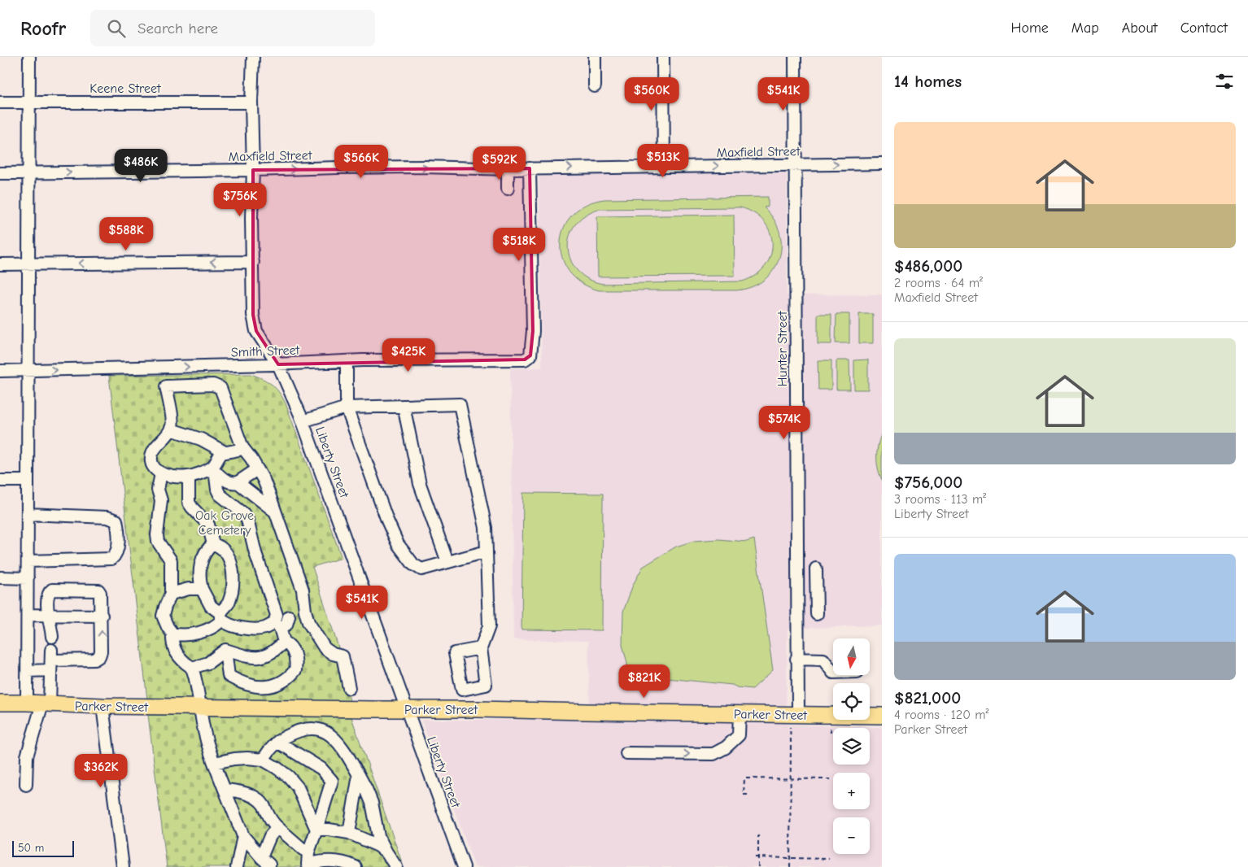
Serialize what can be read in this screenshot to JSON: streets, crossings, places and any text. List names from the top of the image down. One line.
{"streets":{"main road":["Parker Street"],"street":["Keene Street","Maxfield Street","Hunter Street","Smith Street","Liberty Street"]},"crossings":[["Keene Street","Liberty Street"],["Maxfield Street","Hunter Street"],["Maxfield Street","Smith Street"],["Maxfield Street","Liberty Street"],["Hunter Street","Parker Street"],["Smith Street","Liberty Street"],["Liberty Street","Parker Street"]],"one_way":["Maxfield Street"],"parks":["Oak Grove Cemetery"],"scale_bar":"50 m","north":"bottom","page":{"header":"Roofr","search":"Search here","nav":["Home","Map","About","Contact"],"heading":"14 homes","price":["$560K","$541K","$513K","$566K","$592K","$486K","$756K","$588K","$518K","$425K","$574K","$541K","$821K","$362K"],"list":[{"name":"$486,000","note":"2 rooms · 64 m² · Maxfield Street"},{"name":"$756,000","note":"3 rooms · 113 m² · Liberty Street"},{"name":"$821,000","note":"4 rooms · 120 m² · Parker Street"}],"map_buttons":["+","−"],"scale":"50 m"}}
